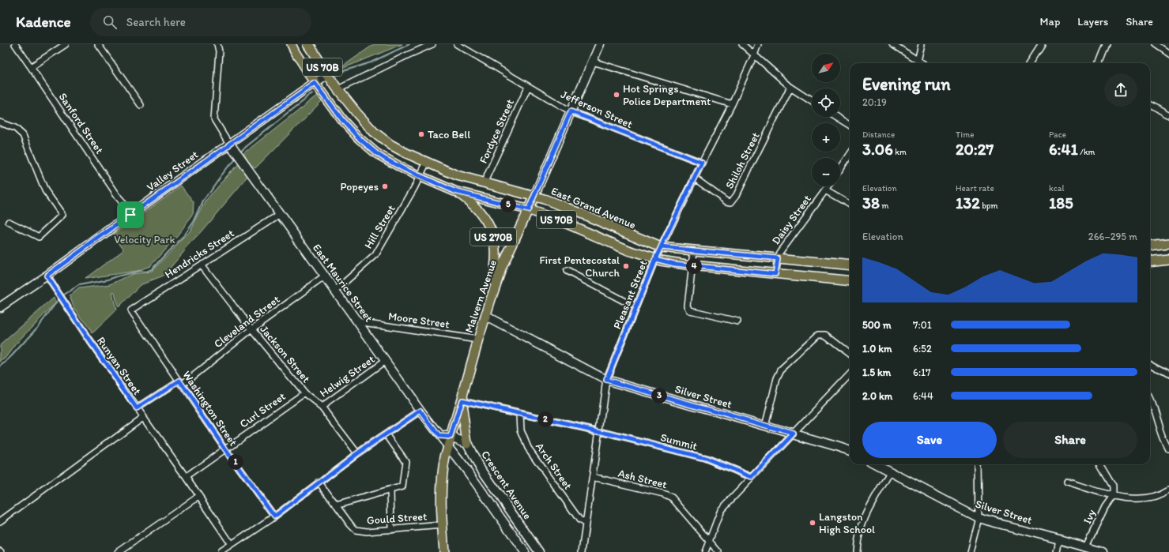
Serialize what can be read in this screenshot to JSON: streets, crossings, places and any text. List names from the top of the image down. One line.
{"streets":{"main road":["US 70B","East Grand Avenue","US 270B","Malvern Avenue"],"street":["Jefferson Street","Sanford Street","Fordyce Street","Shiloh Street","Valley Street","Daisy Street","Hill Street","Hendricks Street","East Maurice Street","Pleasant Street","Moore Street","Cleveland Street","Jackson Street","Runyan Street","Helwig Street","Silver Street","Washington Street","Curl Street","Summit","Arch Street","Ash Street","Crescent Avenue","Ivy","Gould Street"]},"crossings":[["US 70B","Valley Street"],["US 70B","East Grand Avenue"],["US 70B","Daisy Street"],["US 70B","Hill Street"],["US 70B","US 270B"],["US 70B","Pleasant Street"],["US 70B","Malvern Avenue"],["Jefferson Street","Fordyce Street"],["Jefferson Street","Pleasant Street"],["Jefferson Street","Malvern Avenue"],["Sanford Street","Valley Street"],["Fordyce Street","East Grand Avenue"],["Shiloh Street","Pleasant Street"],["Valley Street","East Maurice Street"],["Valley Street","Runyan Street"],["East Grand Avenue","Daisy Street"],["East Grand Avenue","Hill Street"],["East Grand Avenue","Pleasant Street"],["East Grand Avenue","Malvern Avenue"],["Hill Street","East Maurice Street"],["US 270B","Malvern Avenue"],["Hendricks Street","East Maurice Street"],["Hendricks Street","Jackson Street"],["Hendricks Street","Washington Street"],["East Maurice Street","Malvern Avenue"],["East Maurice Street","Moore Street"],["East Maurice Street","Cleveland Street"],["East Maurice Street","Helwig Street"],["Pleasant Street","Silver Street"],["Pleasant Street","Summit"],["Pleasant Street","Arch Street"],["Pleasant Street","Ash Street"],["Malvern Avenue","Moore Street"],["Malvern Avenue","Silver Street"],["Malvern Avenue","Summit"],["Malvern Avenue","Gould Street"],["Cleveland Street","Jackson Street"],["Cleveland Street","Runyan Street"],["Cleveland Street","Washington Street"],["Jackson Street","Helwig Street"],["Jackson Street","Curl Street"],["Runyan Street","Curl Street"],["Silver Street","Ivy"],["Washington Street","Curl Street"],["Summit","Arch Street"]],"parks":["Velocity Park"],"places":["Hot Springs Police Department","Taco Bell","Popeyes","First Pentecostal Church","Langston High School"],"north":"top right","page":{"header":"Kadence","search":"Search here","nav":["Map","Layers","Share"],"map_buttons":["+","−"],"heading":["Evening run","20:19"],"stats":[["Distance","3.06 km"],["Time","20:27"],["Pace","6:41 /km"],["Elevation","38 m"],["Heart rate","132 bpm"],["kcal","185"]],"pins":["5","4","3","2","1"],"chart":["Elevation","266–295 m"],"list":[{"name":"500 m","note":"7:01"},{"name":"1.0 km","note":"6:52"},{"name":"1.5 km","note":"6:17"},{"name":"2.0 km","note":"6:44"}],"buttons":["Save","Share"]}}
